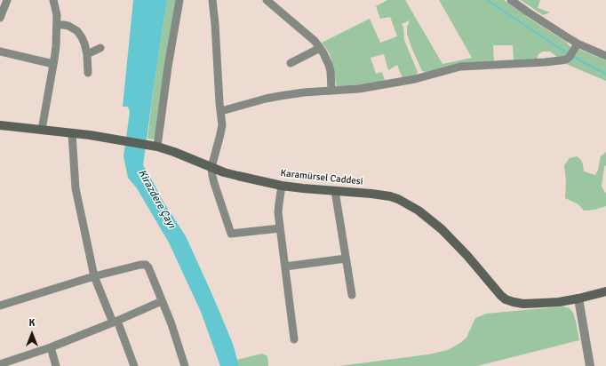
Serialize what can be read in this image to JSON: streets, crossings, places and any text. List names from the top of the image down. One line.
{"streets":{"main road":["Karamürsel Caddesi"]},"water":["Kirazdere Çayı"],"north":"top"}
